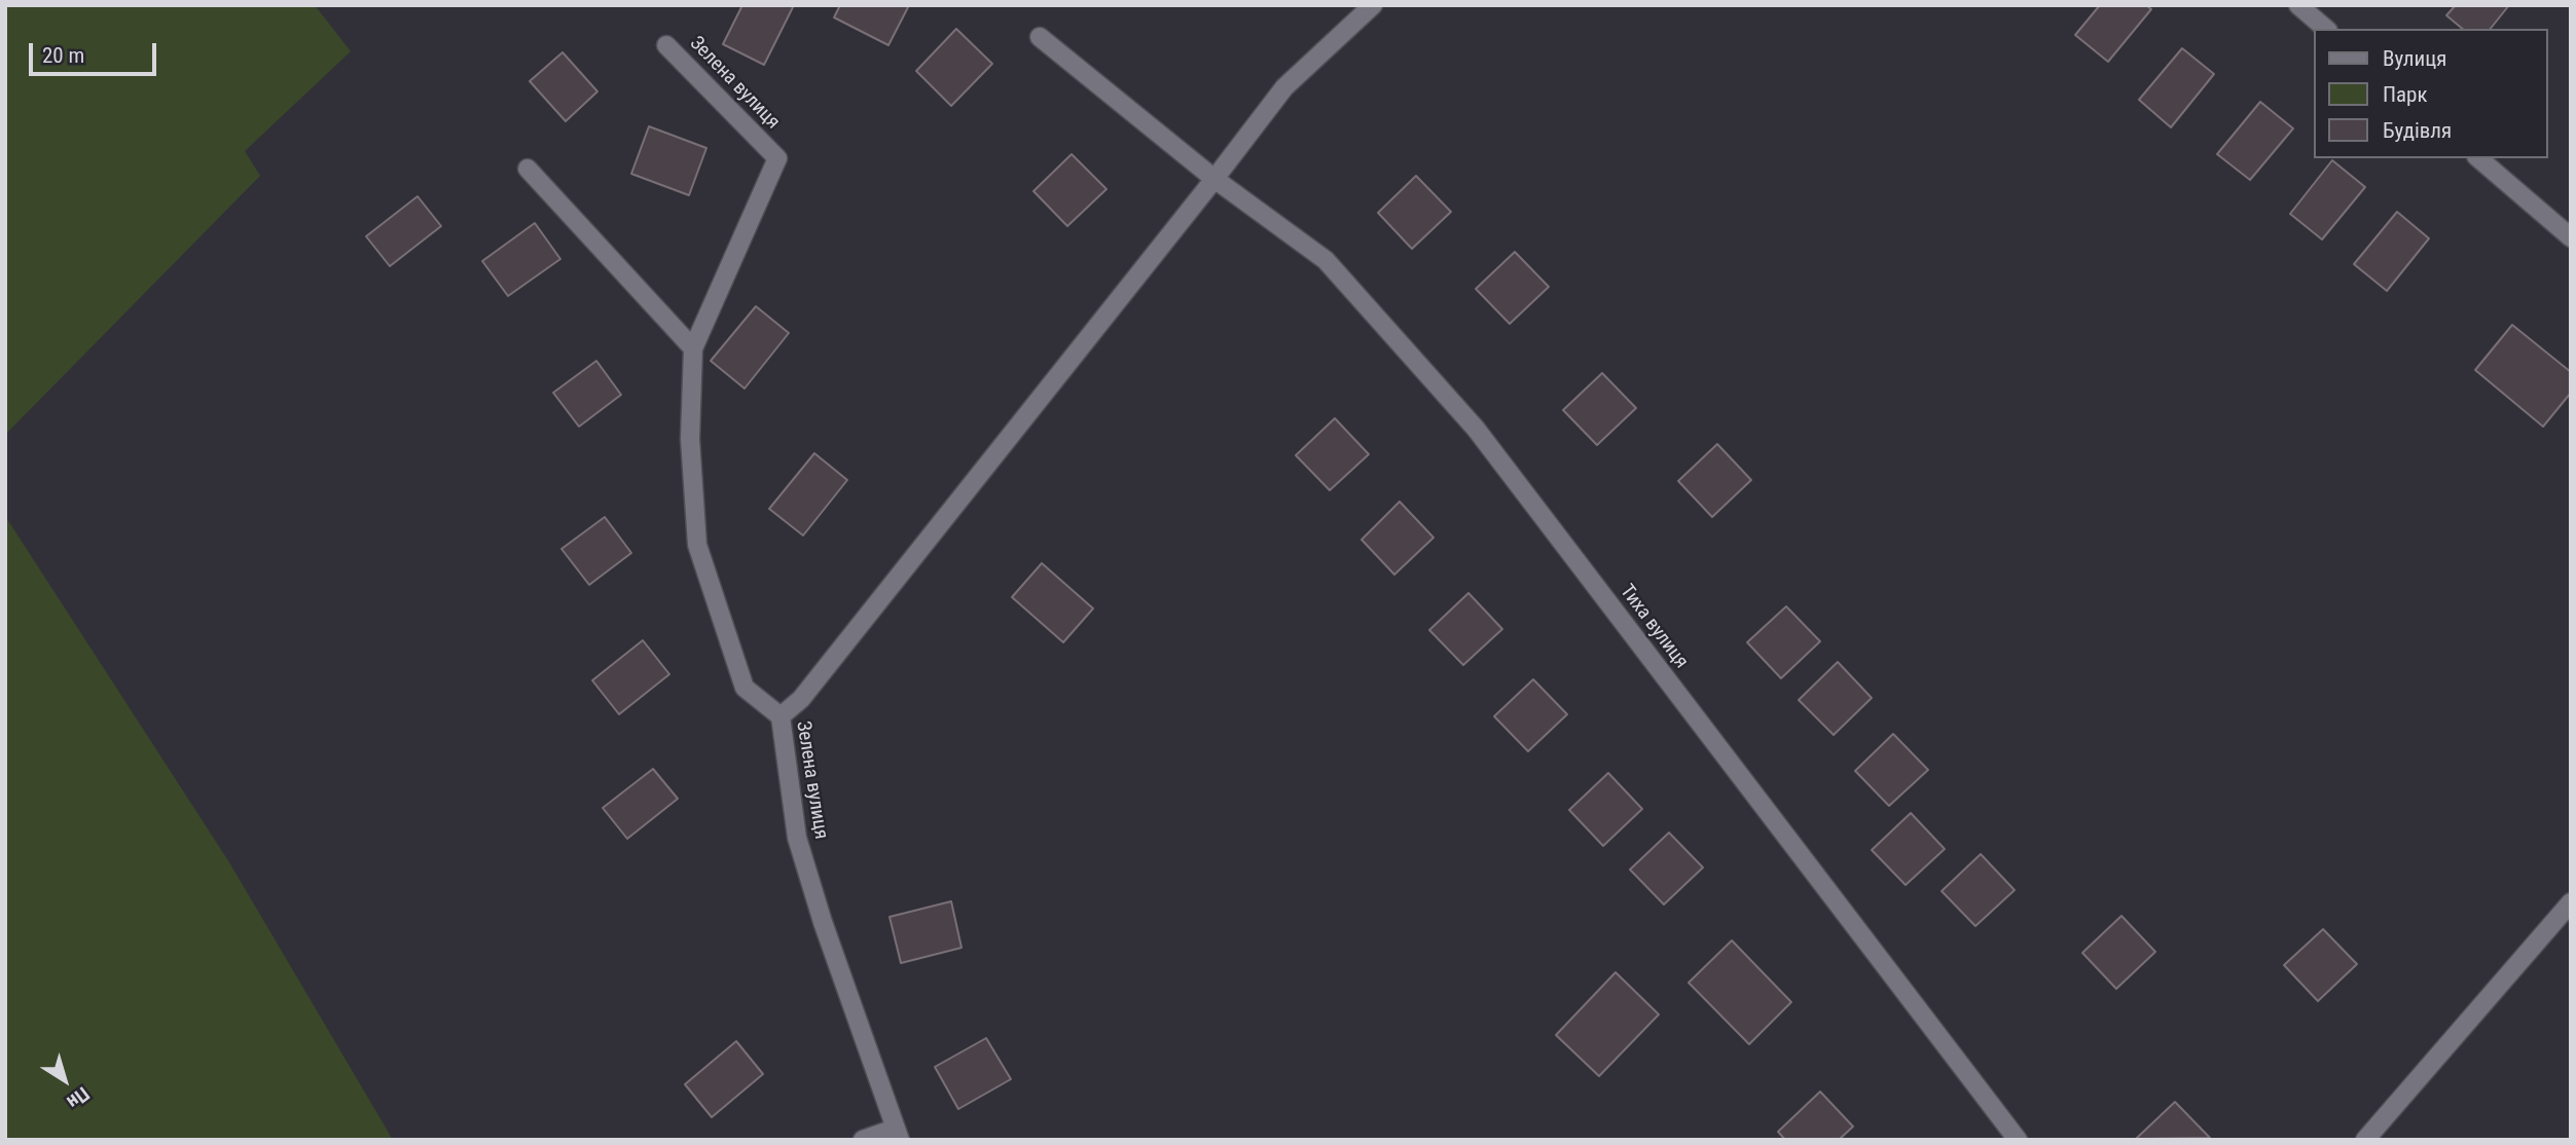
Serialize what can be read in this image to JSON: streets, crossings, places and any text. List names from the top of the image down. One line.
{"streets":{"street":["Зелена вулиця","Тиха вулиця"]},"legend":["Вулиця","Парк","Будівля"],"scale_bar":"20 m","north":"bottom right"}
